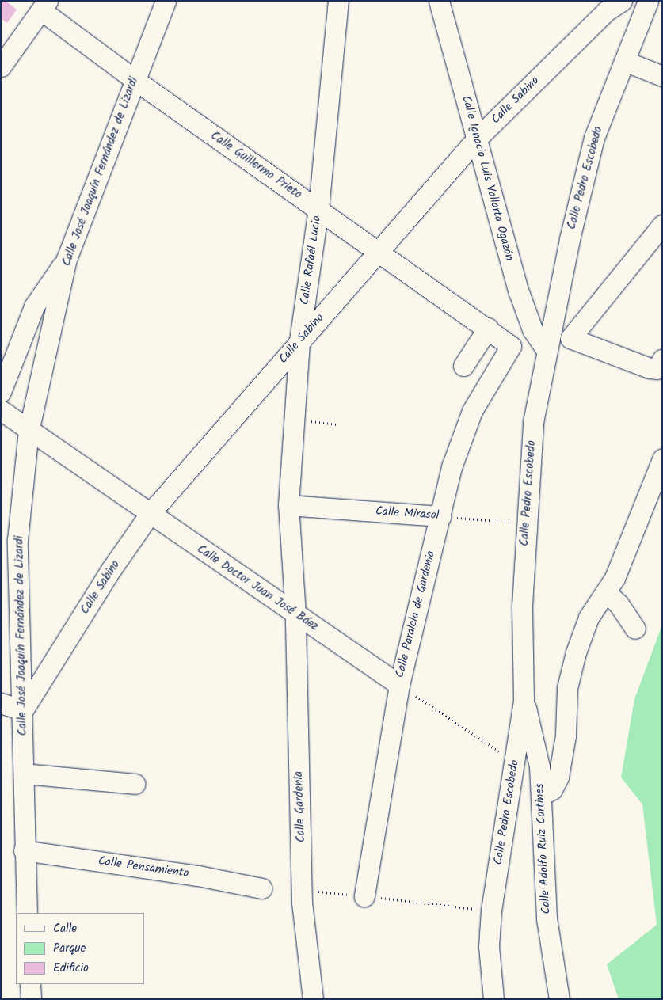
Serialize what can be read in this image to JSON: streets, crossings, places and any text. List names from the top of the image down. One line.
{"streets":{"street":["Calle Sabino","Calle Guillermo Prieto","Calle José Joaquín Fernández de Lizardi","Calle Ignacio Luis Vallarta Ogazón","Calle Pedro Escobedo","Calle Rafaél Lucio","Calle Mirasol","Calle Doctor Juan José Báez","Calle Paralela de Gardenia","Calle Gardenia","Calle Adolfo Ruiz Cortines","Calle Pensamiento"]},"crossings":[["Calle Sabino","Calle Guillermo Prieto"],["Calle Sabino","Calle José Joaquín Fernández de Lizardi"],["Calle Sabino","Calle Ignacio Luis Vallarta Ogazón"],["Calle Sabino","Calle Rafaél Lucio"],["Calle Sabino","Calle Doctor Juan José Báez"],["Calle Guillermo Prieto","Calle José Joaquín Fernández de Lizardi"],["Calle Guillermo Prieto","Calle Rafaél Lucio"],["Calle Guillermo Prieto","Calle Paralela de Gardenia"],["Calle José Joaquín Fernández de Lizardi","Calle Doctor Juan José Báez"],["Calle José Joaquín Fernández de Lizardi","Calle Pensamiento"],["Calle Ignacio Luis Vallarta Ogazón","Calle Pedro Escobedo"],["Calle Pedro Escobedo","Calle Mirasol"],["Calle Pedro Escobedo","Calle Adolfo Ruiz Cortines"],["Calle Rafaél Lucio","Calle Mirasol"],["Calle Rafaél Lucio","Calle Doctor Juan José Báez"],["Calle Rafaél Lucio","Calle Gardenia"],["Calle Mirasol","Calle Paralela de Gardenia"],["Calle Doctor Juan José Báez","Calle Paralela de Gardenia"],["Calle Doctor Juan José Báez","Calle Gardenia"]],"legend":["Calle","Parque","Edificio"]}
